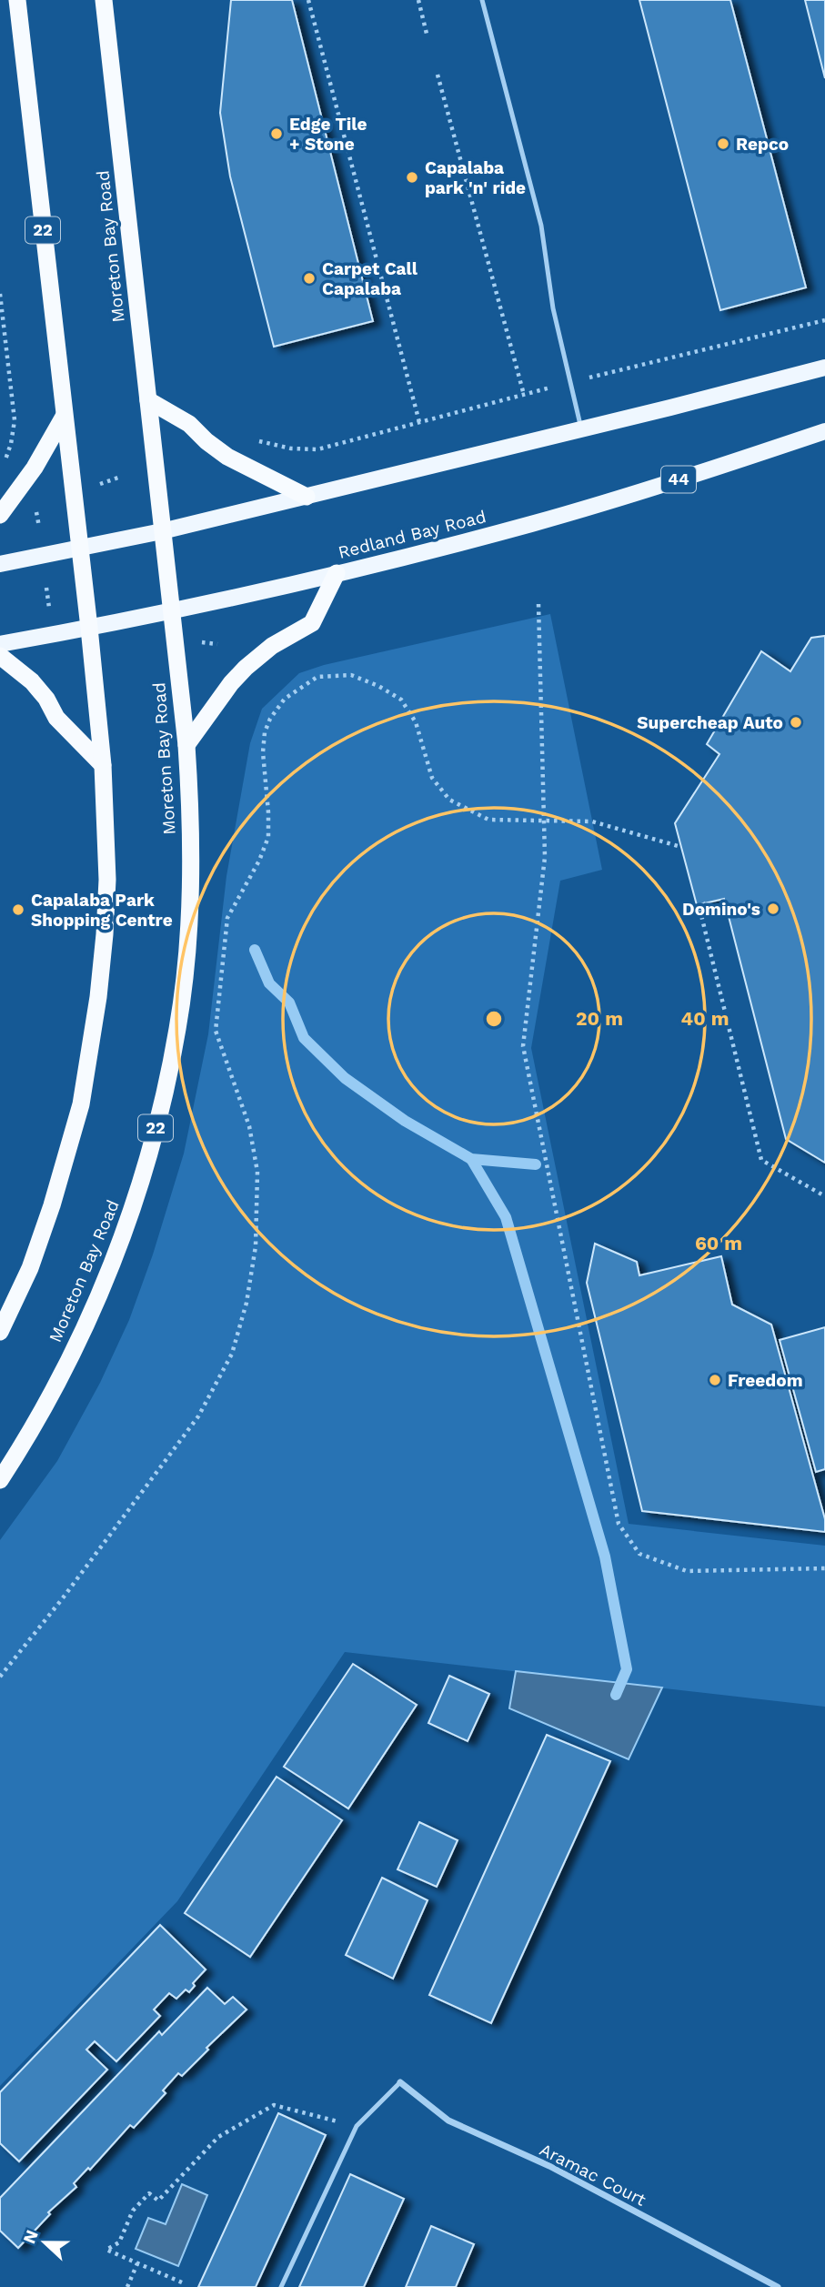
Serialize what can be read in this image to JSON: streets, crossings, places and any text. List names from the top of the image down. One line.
{"streets":{"highway":["22","Moreton Bay Road"],"main road":["44","Redland Bay Road"],"street":["Aramac Court"]},"crossings":[["22","Redland Bay Road"],["Moreton Bay Road","Redland Bay Road"]],"places":["Edge Tile + Stone","Repco","Capalaba park 'n' ride","Carpet Call Capalaba","Supercheap Auto","Domino's","Capalaba Park Shopping Centre","Freedom"],"north":"left","rings":["20 m","40 m","60 m"]}
